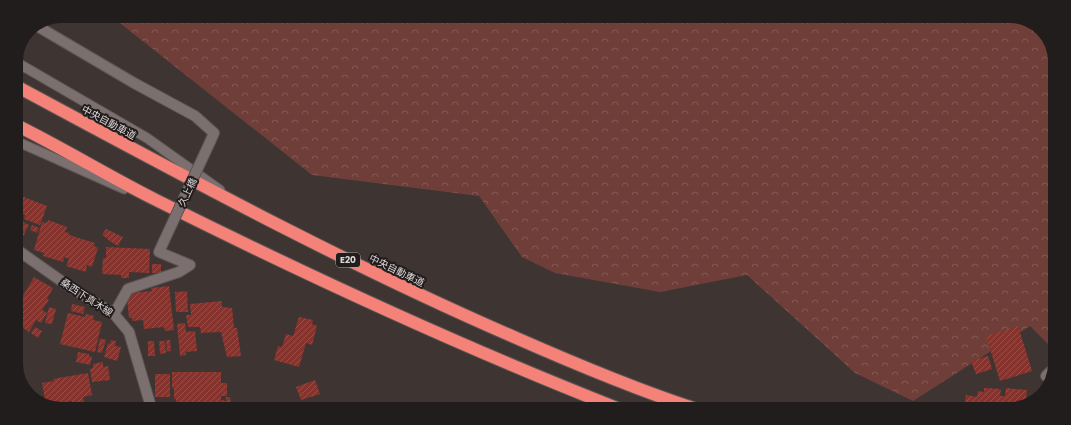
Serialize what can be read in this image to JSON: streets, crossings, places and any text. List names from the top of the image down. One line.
{"streets":{"highway":["中央自動車道","E20"],"street":["久上橋","桑西下真木線"]},"crossings":[["久上橋","桑西下真木線"]]}
